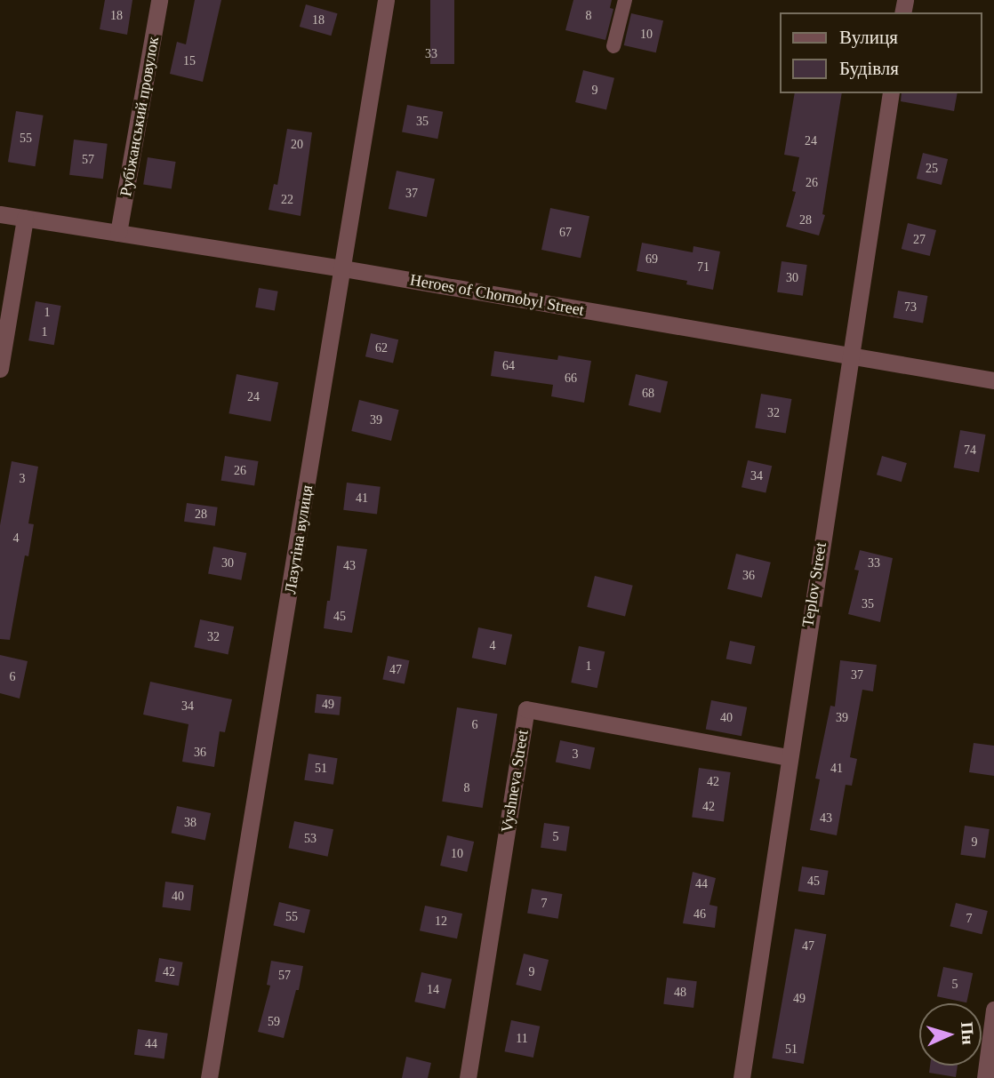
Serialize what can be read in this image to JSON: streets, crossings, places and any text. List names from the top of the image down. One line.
{"streets":{"street":["Рубіжанський провулок","Heroes of Chornobyl Street","Лазутіна вулиця","Teplov Street","Vyshneva Street"]},"crossings":[["Рубіжанський провулок","Heroes of Chornobyl Street"],["Heroes of Chornobyl Street","Лазутіна вулиця"],["Heroes of Chornobyl Street","Teplov Street"],["Teplov Street","Vyshneva Street"]],"house_numbers":["18","8","18","10","33","15","9","35","55","24","20","57","25","26","37","22","28","67","27","69","71","30","73","1","1","62","64","66","68","24","32","39","74","26","34","3","41","28","4","30","33","43","36","35","45","32","4","1","47","37","6","49","34","40","39","6","36","3","51","41","42","8","42","43","38","5","53","9","10","45","44","40","7","46","55","7","12","47","42","9","57","5","14","48","49","59","11","44","51"],"legend":["Вулиця","Будівля"],"north":"right"}
